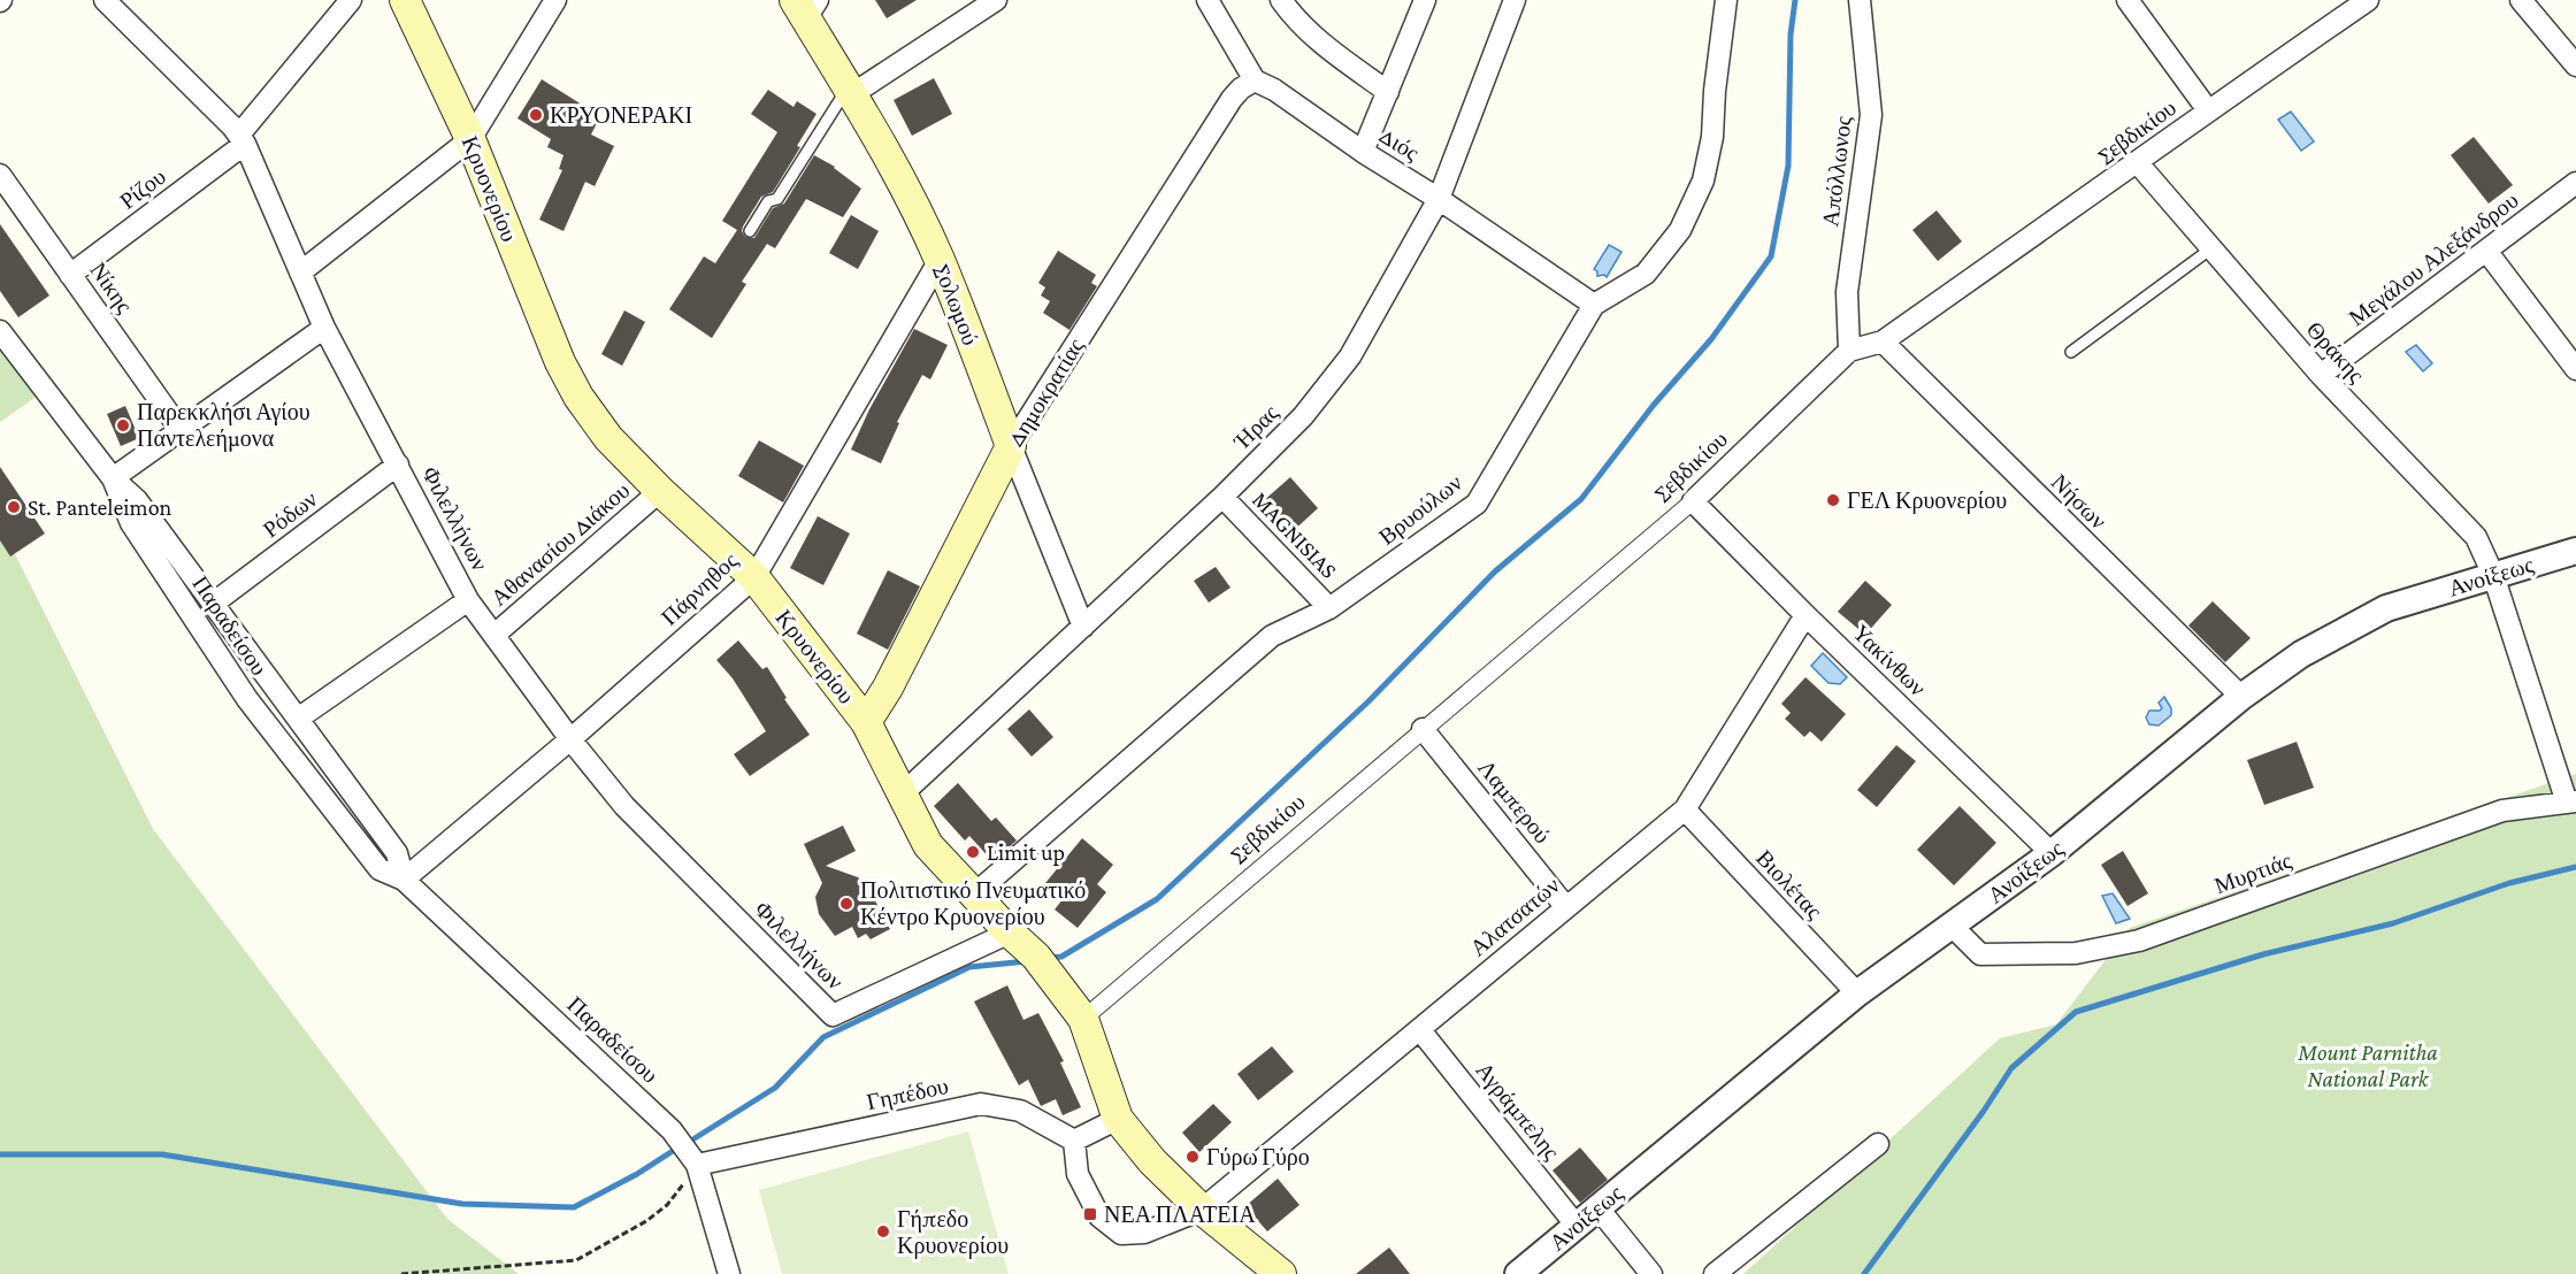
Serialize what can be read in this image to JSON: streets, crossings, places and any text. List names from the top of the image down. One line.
{"streets":{"main road":["Κρυονερίου","Σολωμού","Δημοκρατίας"],"street":["Σεβδικίου","Διός","Απόλλωνος","Ρίζου","Μεγάλου Αλεξάνδρου","Νίκης","Θράκης","Ήρας","Νήσων","Βρυούλων","Ρόδων","Φιλελλήνων","MAGNISIAS","Αθανασίου Διάκου","Ανοίξεως","Πάρνηθος","Παραδείσου","Υακίνθων","Λαμπερού","Μυρτιάς","Βιολέτας","Αλατσατών","Γηπέδου","Αγράμπελης"]},"crossings":[["Σεβδικίου","Απόλλωνος"],["Σεβδικίου","Κρυονερίου"],["Σεβδικίου","Θράκης"],["Σεβδικίου","Νήσων"],["Σεβδικίου","Υακίνθων"],["Σεβδικίου","Λαμπερού"],["Διός","Δημοκρατίας"],["Διός","Ήρας"],["Διός","Βρυούλων"],["Ρίζου","Νίκης"],["Ρίζου","Φιλελλήνων"],["Κρυονερίου","Δημοκρατίας"],["Κρυονερίου","Ήρας"],["Κρυονερίου","Βρυούλων"],["Κρυονερίου","Φιλελλήνων"],["Κρυονερίου","Αθανασίου Διάκου"],["Κρυονερίου","Πάρνηθος"],["Κρυονερίου","Αλατσατών"],["Μεγάλου Αλεξάνδρου","Θράκης"],["Σολωμού","Δημοκρατίας"],["Σολωμού","Ήρας"],["Σολωμού","Πάρνηθος"],["Θράκης","Ανοίξεως"],["Θράκης","Μυρτιάς"],["Ήρας","MAGNISIAS"],["Νήσων","Ανοίξεως"],["Βρυούλων","MAGNISIAS"],["Ρόδων","Φιλελλήνων"],["Ρόδων","Παραδείσου"],["Φιλελλήνων","Αθανασίου Διάκου"],["Φιλελλήνων","Πάρνηθος"],["Αθανασίου Διάκου","Παραδείσου"],["Ανοίξεως","Υακίνθων"],["Ανοίξεως","Μυρτιάς"],["Ανοίξεως","Βιολέτας"],["Ανοίξεως","Αγράμπελης"],["Πάρνηθος","Παραδείσου"],["Παραδείσου","Γηπέδου"],["Υακίνθων","Αλατσατών"],["Λαμπερού","Αλατσατών"],["Βιολέτας","Αλατσατών"],["Αλατσατών","Γηπέδου"],["Αλατσατών","Αγράμπελης"]],"parks":["Mount Parnitha National Park"],"places":{"other":["ΚΡΥΟΝΕΡΑΚΙ","Παρεκκλήσι Αγίου Παντελεήμονα","ΓΕΛ Κρυονερίου","St. Panteleimon","Limit up","Πολιτιστικό Πνευματικό Κέντρο Κρυονερίου","Γύρω Γύρο","Γήπεδο Κρυονερίου"],"transit":["ΝΕΑ ΠΛΑΤΕΙΑ"]}}
